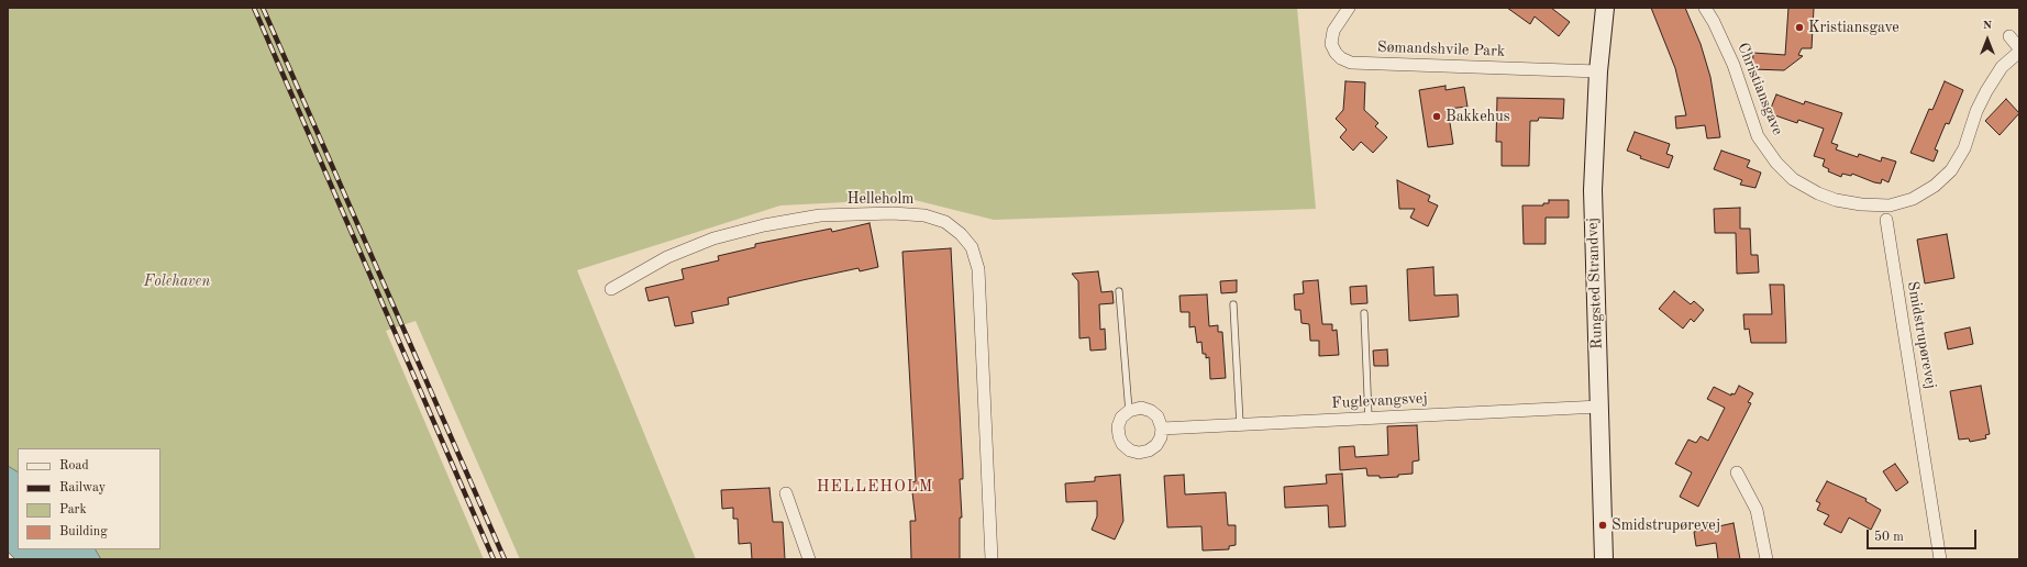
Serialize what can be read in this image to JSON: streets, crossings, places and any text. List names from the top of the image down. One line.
{"streets":{"main road":["Rungsted Strandvej"],"street":["Sømandshvile Park","Christiansgave","Helleholm","Smidstrupørevej","Fuglevangsvej"]},"crossings":[["Sømandshvile Park","Rungsted Strandvej"],["Rungsted Strandvej","Fuglevangsvej"]],"districts":["HELLEHOLM"],"parks":["Folehaven"],"places":["Kristiansgave","Bakkehus","Smidstrupørevej"],"legend":["Road","Railway","Park","Building"],"scale_bar":"50 m","north":"top"}
